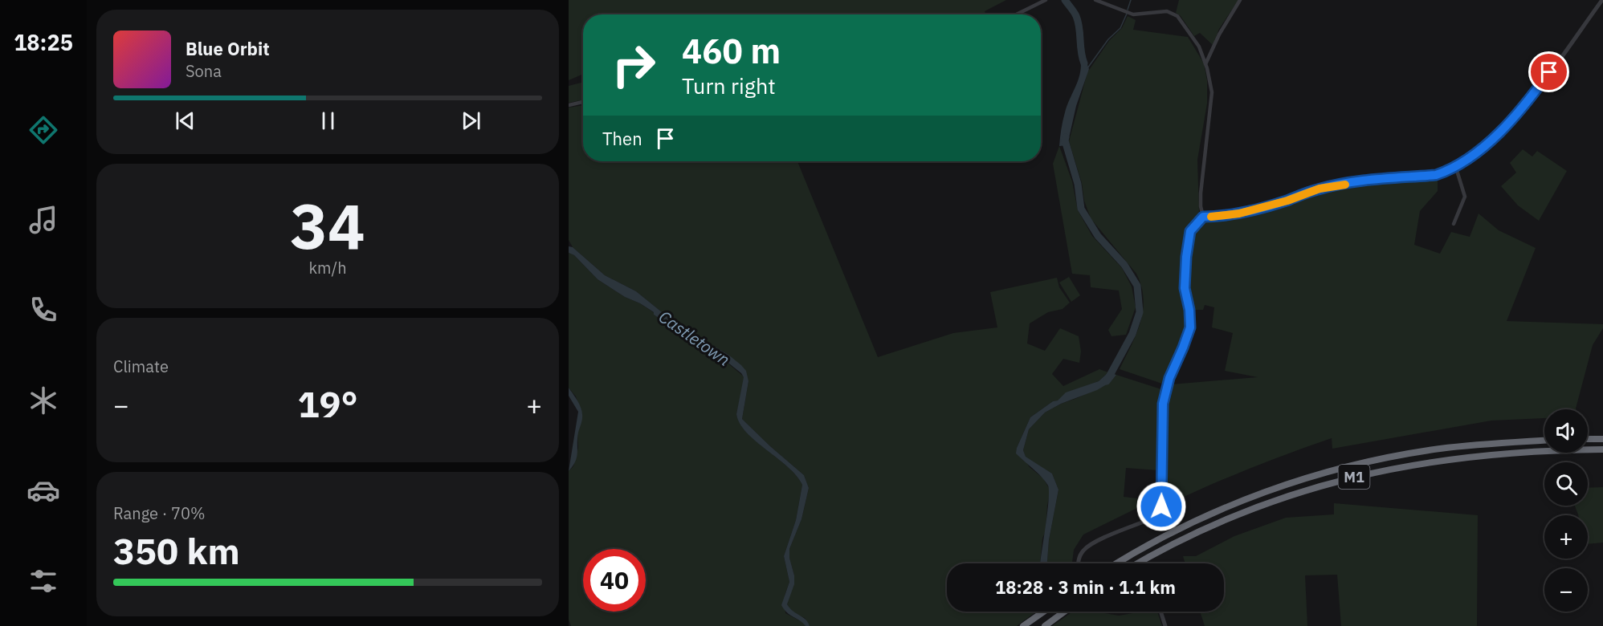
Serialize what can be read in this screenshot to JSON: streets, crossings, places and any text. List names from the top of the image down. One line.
{"streets":{"highway":["M1"]},"water":["Castletown"],"page":{"tabs":"18:25","turn":["460 m","Turn right"],"song":["Blue Orbit","Sona"],"then":"Then","tile":[["34","km/h"],"Climate",["Range · 70%","350 km"]],"heat":["−","19°","+"],"map_buttons":["+","−"],"limit":"40","trip":"18:28 · 3 min · 1.1 km"}}
